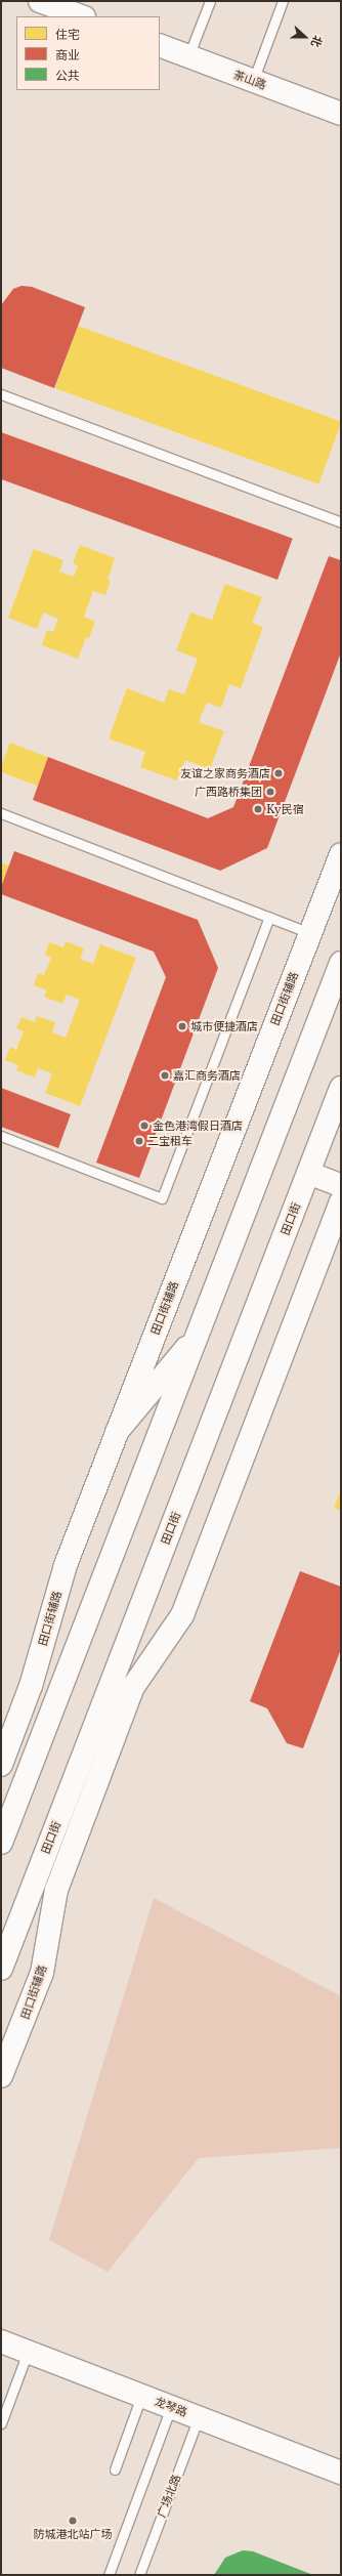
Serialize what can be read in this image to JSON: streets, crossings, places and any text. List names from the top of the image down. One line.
{"streets":{"main road":["茶山路","田口街辅路","田口街","龙琴路"],"lane":["广场北路"]},"crossings":[["龙琴路","广场北路"]],"places":["友谊之家商务酒店","广西路桥集团","Ky民宿","城市便捷酒店","嘉汇商务酒店","金色港湾假日酒店","二宝租车","防城港北站广场"],"legend":["住宅","商业","公共"],"north":"right"}
